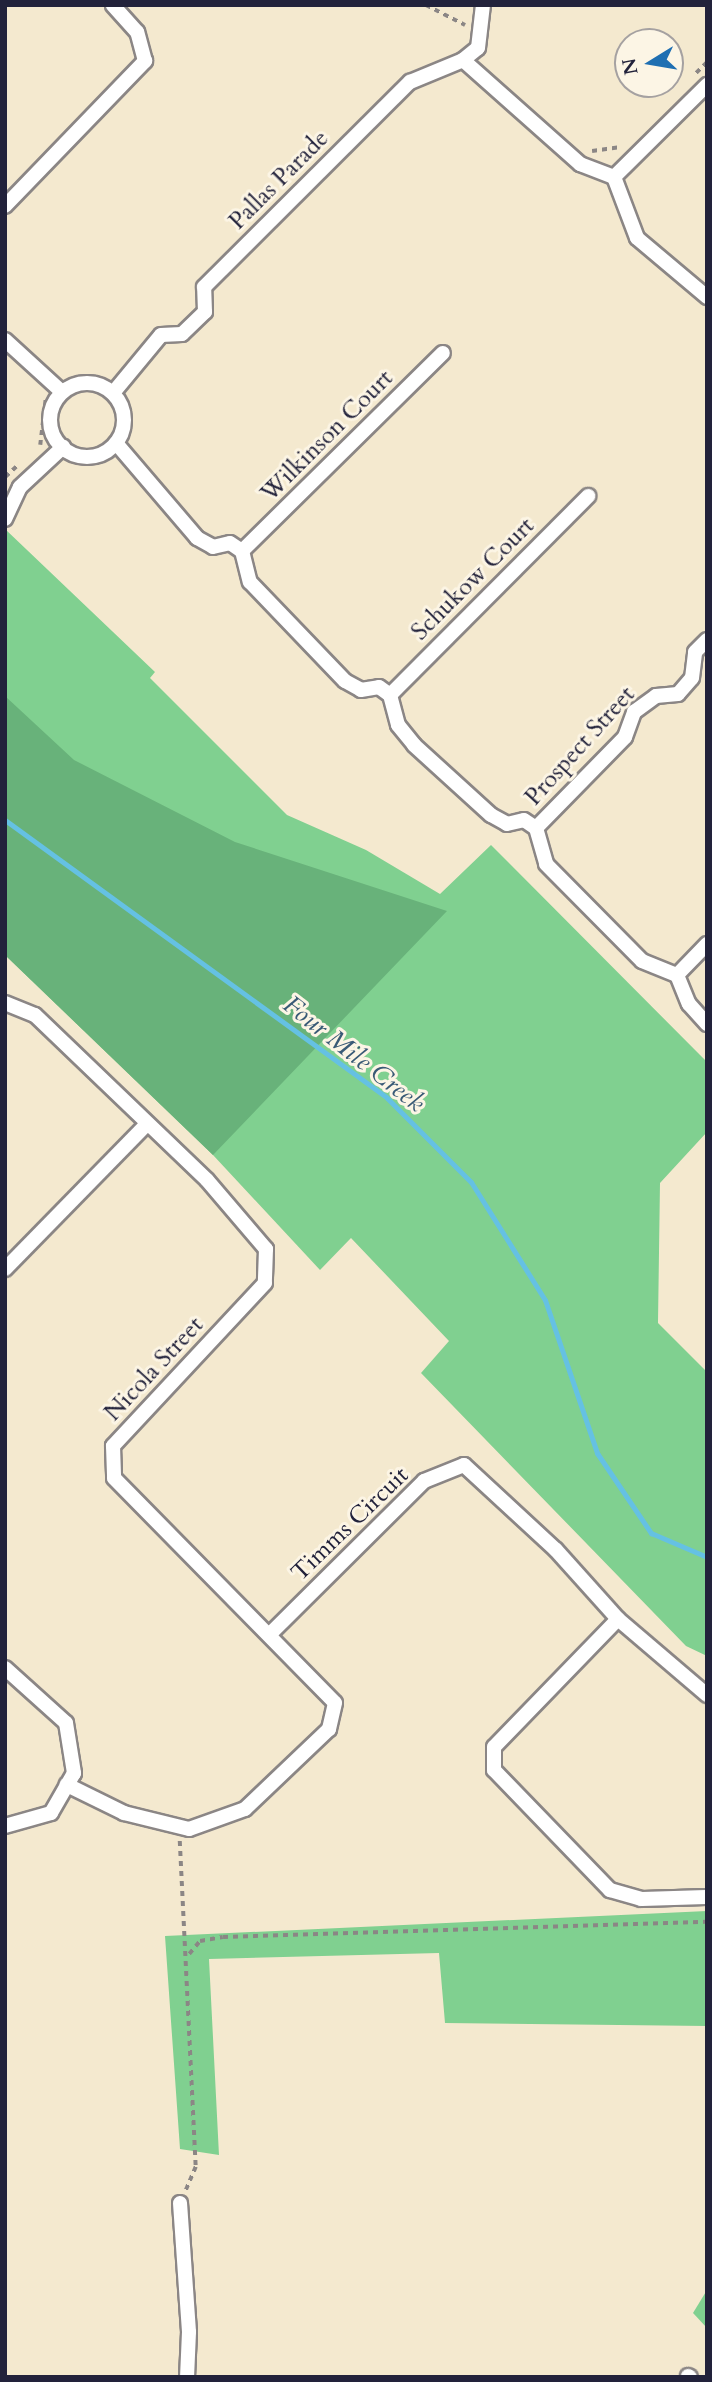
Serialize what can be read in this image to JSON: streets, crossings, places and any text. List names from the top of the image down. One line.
{"streets":{"street":["Pallas Parade","Wilkinson Court","Schukow Court","Prospect Street","Nicola Street","Timms Circuit"]},"crossings":[["Nicola Street","Timms Circuit"]],"water":["Four Mile Creek"],"north":"left"}
